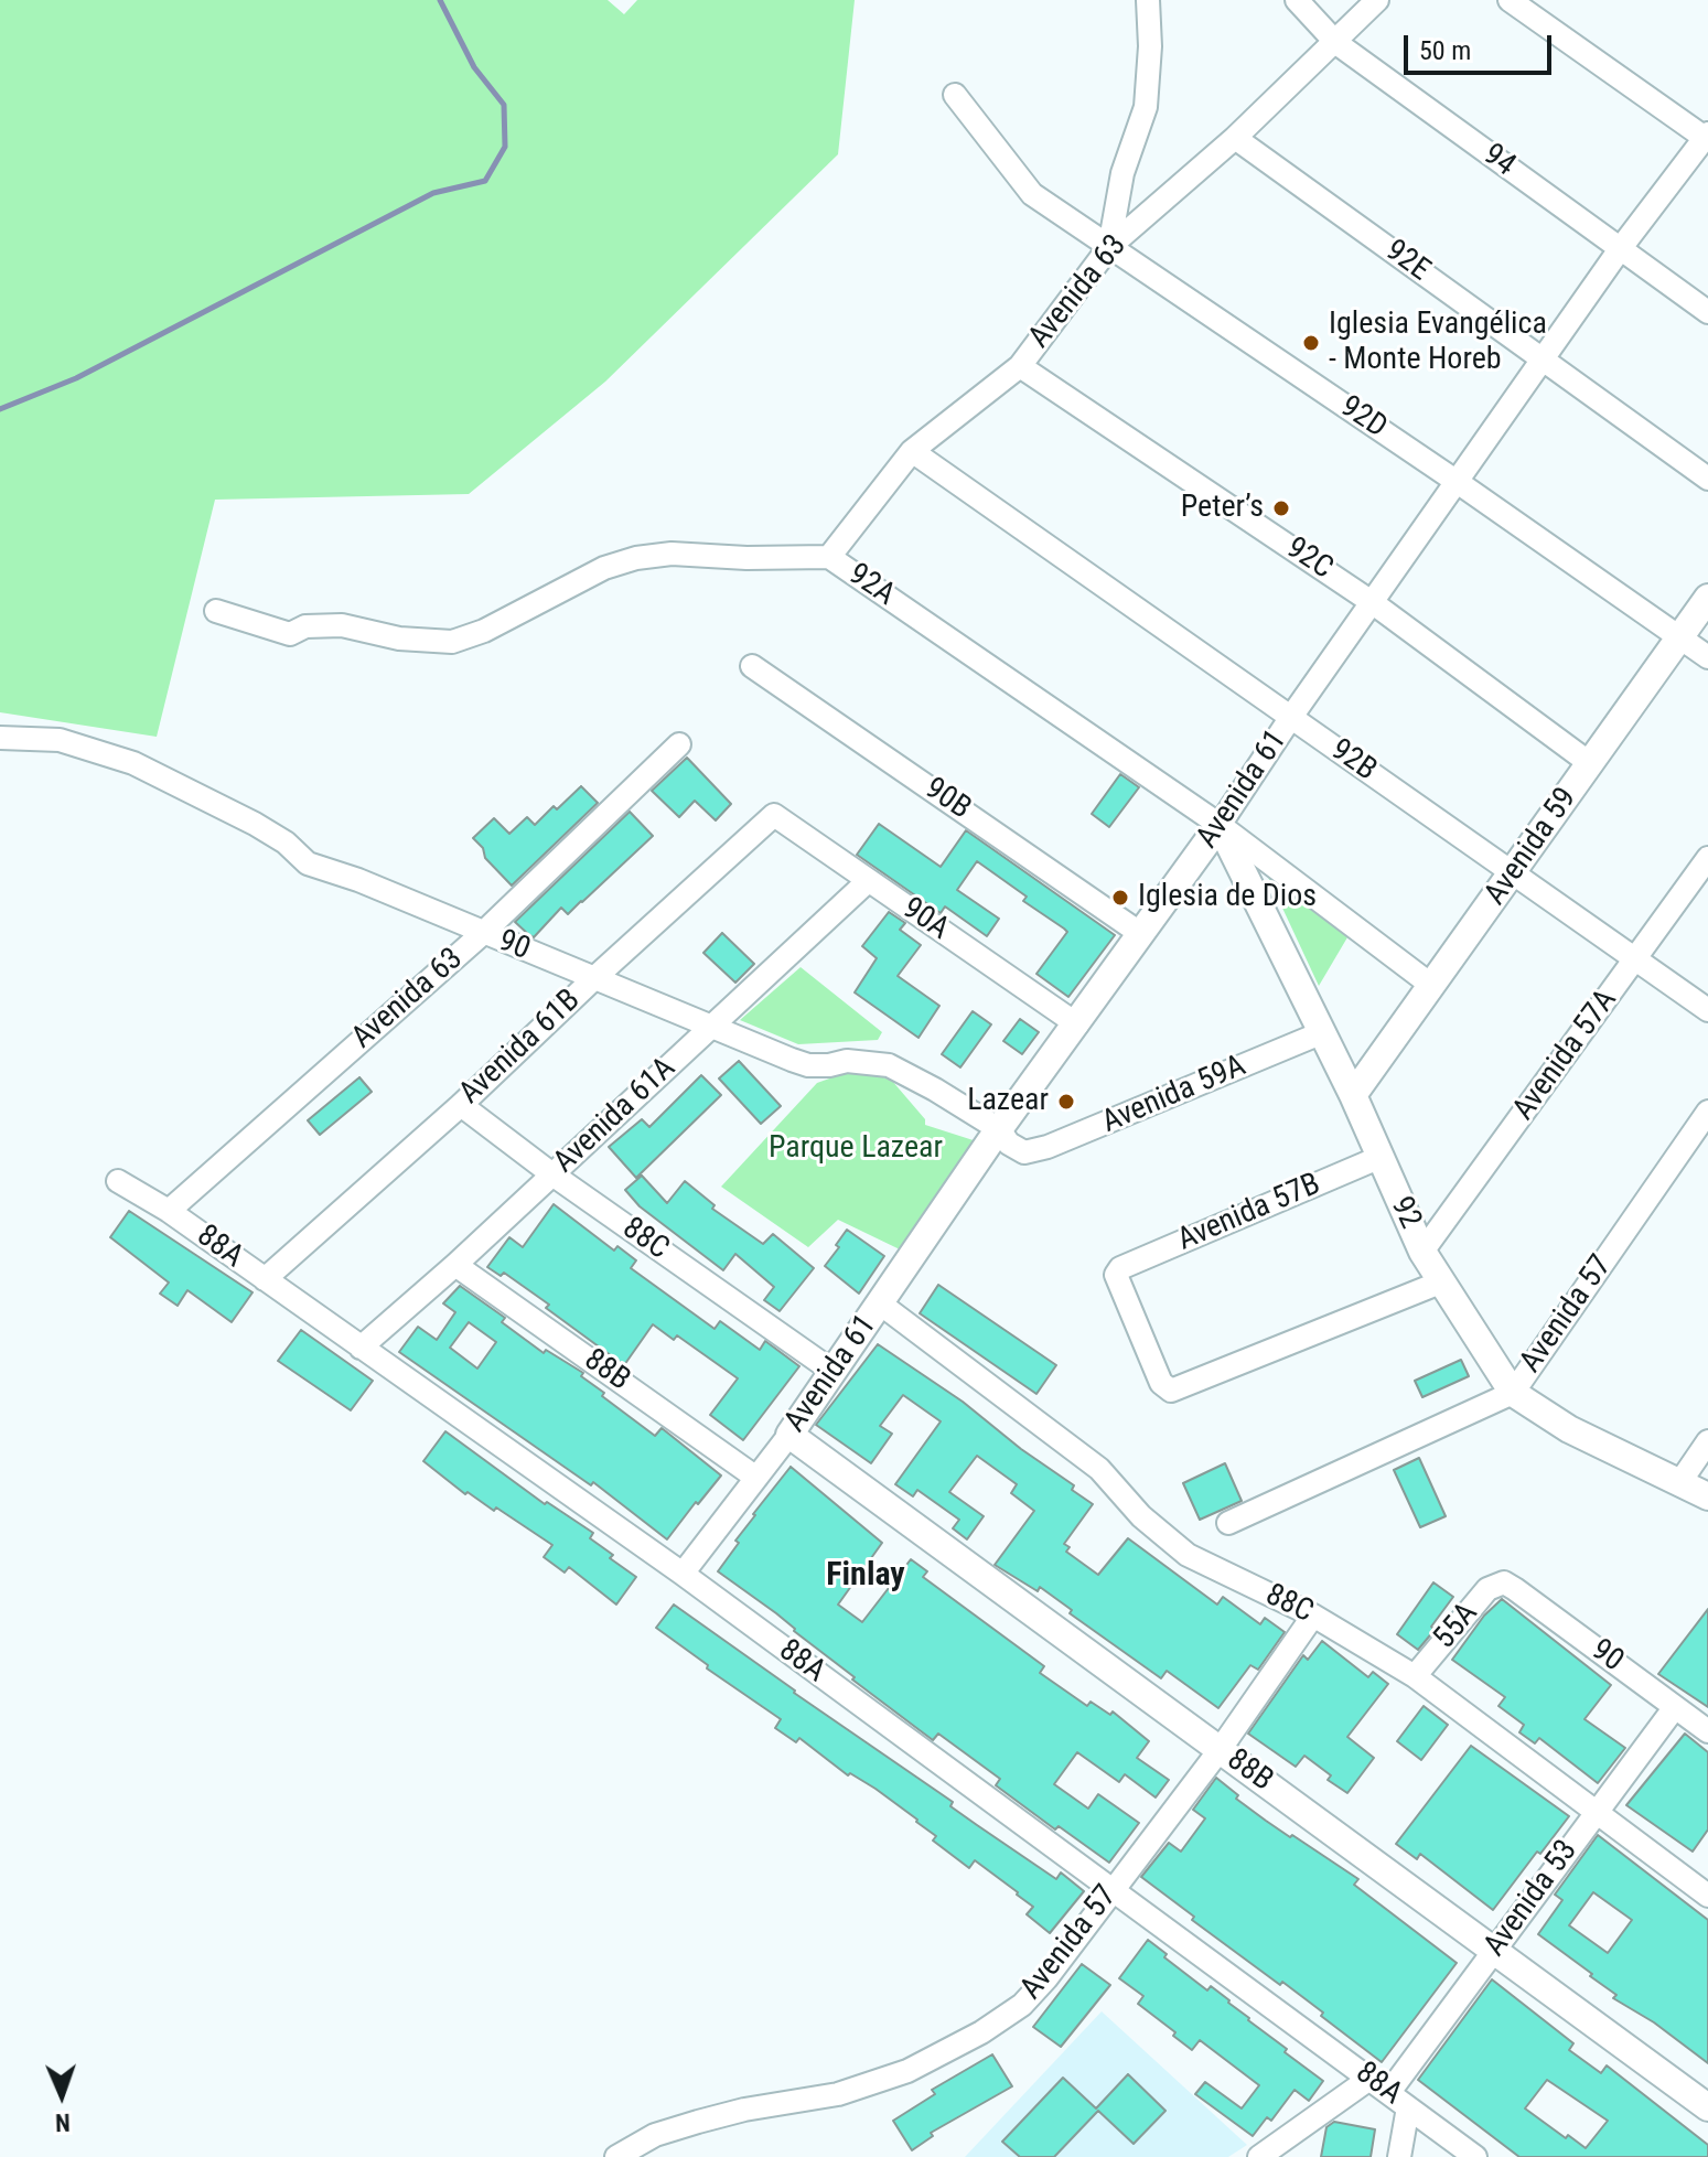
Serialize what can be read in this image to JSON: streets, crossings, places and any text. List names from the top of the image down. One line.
{"streets":{"street":["94","92E","Avenida 63","92D","92C","92A","92B","Avenida 61","90B","Avenida 59","90A","90","Avenida 61B","Avenida 57A","Avenida 59A","Avenida 61A","Avenida 57B","92","88C","88A","Avenida 57","88B","55A","Avenida 53"]},"crossings":[["94","Avenida 63"],["94","Avenida 61"],["92E","Avenida 63"],["92E","Avenida 61"],["Avenida 63","92D"],["Avenida 63","92C"],["Avenida 63","92A"],["Avenida 63","92B"],["Avenida 63","90"],["Avenida 63","88A"],["92D","Avenida 61"],["92D","Avenida 59"],["92C","Avenida 61"],["92C","Avenida 59"],["92A","Avenida 61"],["92A","Avenida 59"],["92A","92"],["92B","Avenida 61"],["92B","Avenida 59"],["92B","Avenida 57A"],["Avenida 61","90B"],["Avenida 61","90A"],["Avenida 61","90"],["Avenida 61","92"],["Avenida 61","88C"],["Avenida 61","88A"],["Avenida 61","88B"],["Avenida 59","92"],["90A","Avenida 61B"],["90A","Avenida 61A"],["90","Avenida 61B"],["90","Avenida 59A"],["90","Avenida 61A"],["90","55A"],["90","Avenida 53"],["Avenida 61B","88C"],["Avenida 61B","88A"],["Avenida 57A","92"],["Avenida 59A","92"],["Avenida 61A","88C"],["Avenida 61A","88A"],["Avenida 61A","88B"],["Avenida 57B","92"],["92","Avenida 57"],["88C","Avenida 57"],["88C","55A"],["88C","Avenida 53"],["88A","Avenida 57"],["88A","Avenida 53"],["Avenida 57","88B"],["88B","Avenida 53"]],"districts":["Finlay"],"parks":["Parque Lazear"],"places":["Iglesia Evangélica - Monte Horeb","Peter’s","Iglesia de Dios","Lazear"],"scale_bar":"50 m","north":"bottom"}
